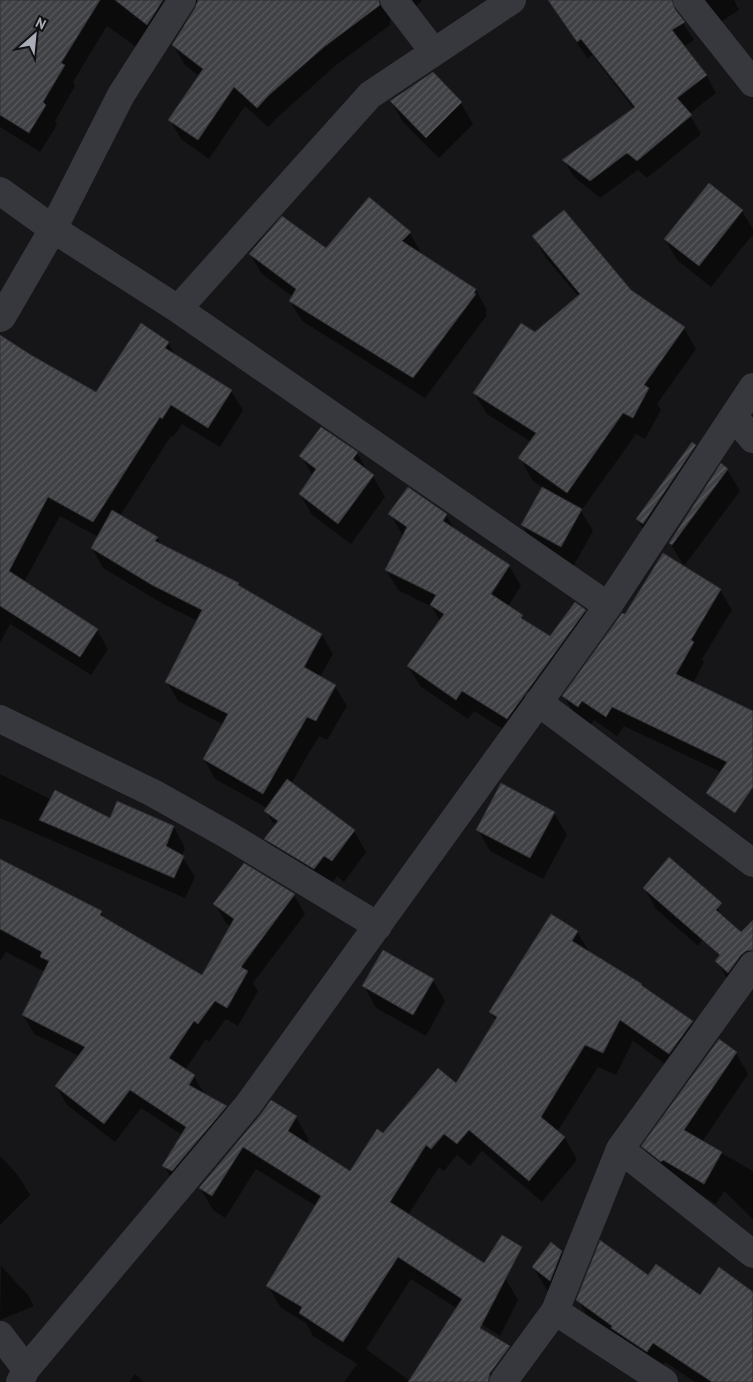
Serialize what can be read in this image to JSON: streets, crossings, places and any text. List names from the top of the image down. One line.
{"north":"top right"}
